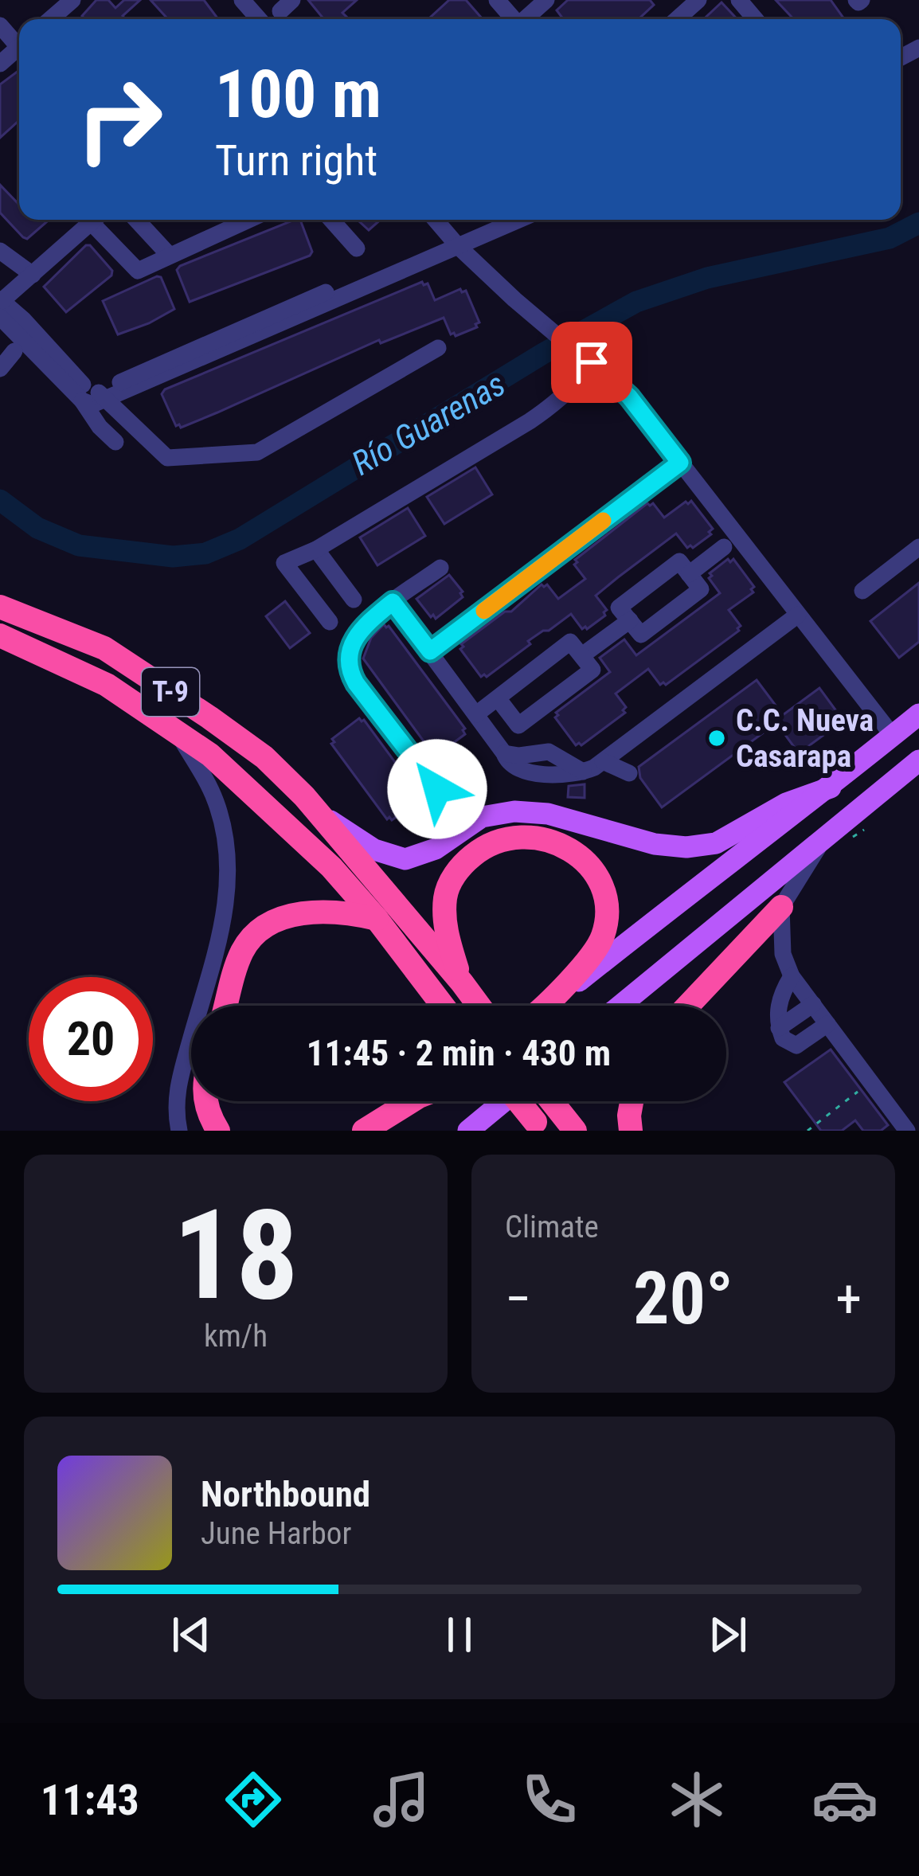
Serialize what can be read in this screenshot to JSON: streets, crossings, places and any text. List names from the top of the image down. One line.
{"streets":{"highway":["T-9"]},"water":["Río Guarenas"],"places":["C.C. Nueva Casarapa"],"page":{"turn":["100 m","Turn right"],"limit":"20","trip":"11:45 · 2 min · 430 m","tile":[["18","km/h"],"Climate"],"heat":["−","20°","+"],"song":["Northbound","June Harbor"],"tabs":"11:43"}}
